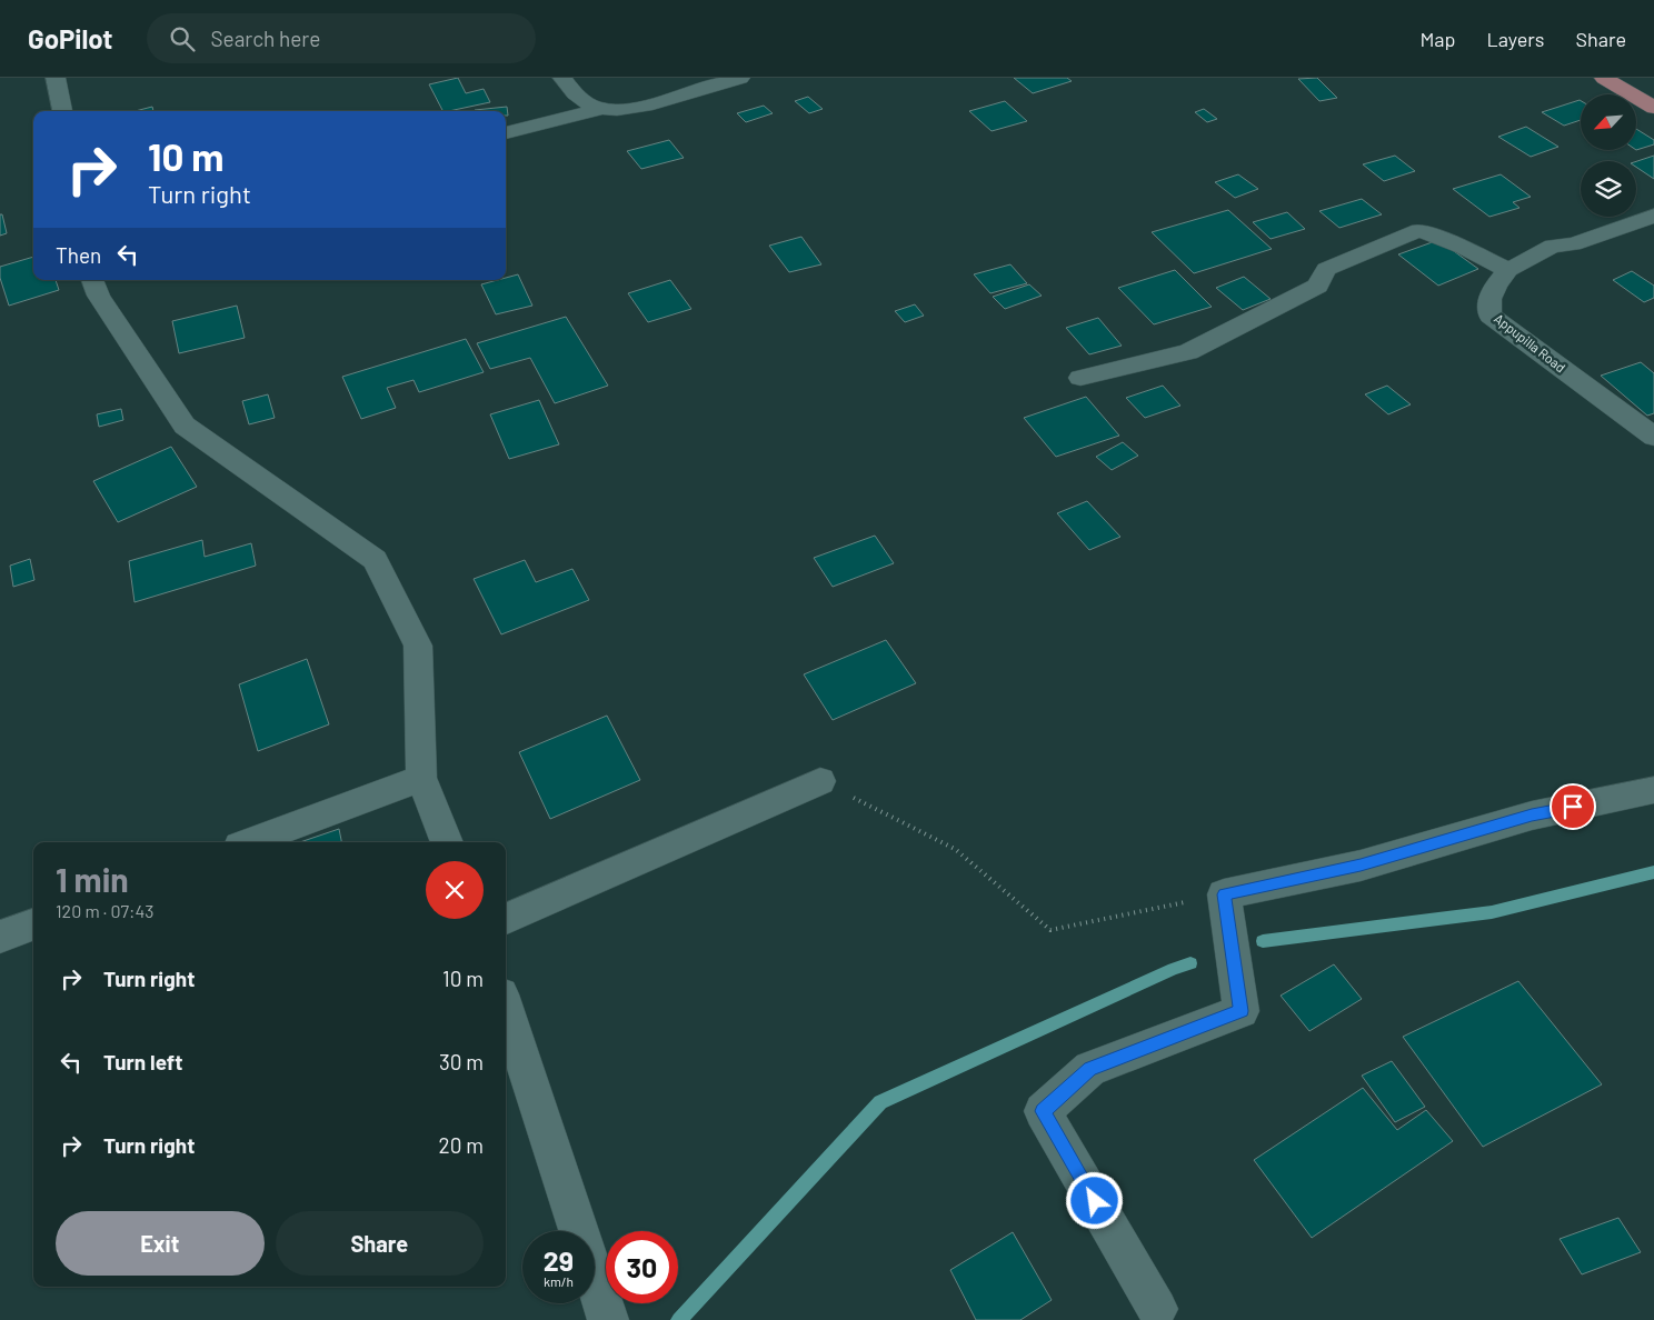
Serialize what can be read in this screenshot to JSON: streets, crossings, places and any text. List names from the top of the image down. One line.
{"streets":{"street":["Appupilla Road"]},"north":"bottom left","page":{"header":"GoPilot","search":"Search here","nav":["Map","Layers","Share"],"turn":["10 m","Turn right"],"then":"Then","heading":["1 min","120 m · 07:43"],"list":[{"name":"Turn right","value":"10 m"},{"name":"Turn left","value":"30 m"},{"name":"Turn right","value":"20 m"}],"buttons":["Exit","Share"],"speed":"29 km/h","limit":"30"}}
